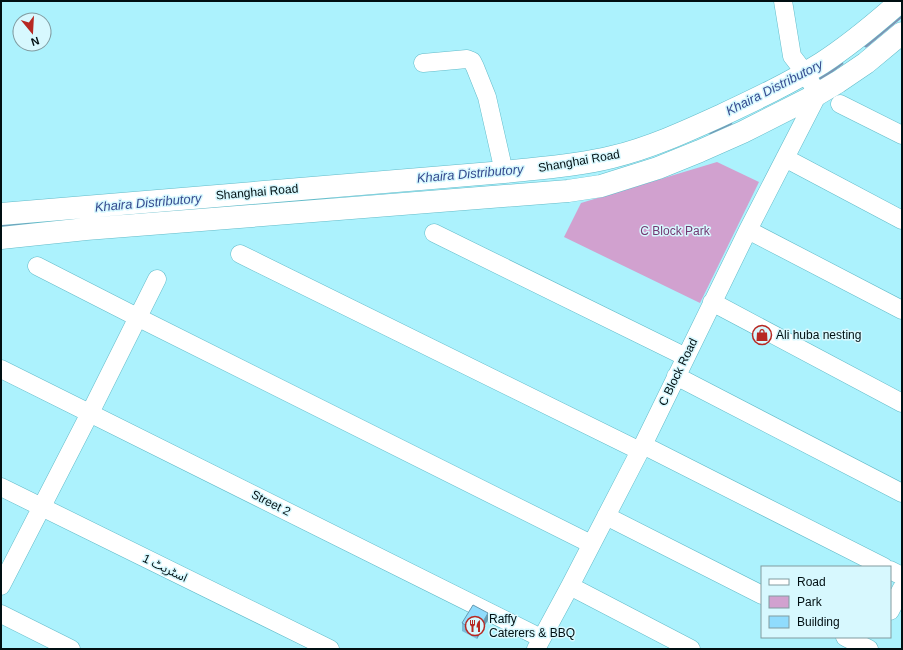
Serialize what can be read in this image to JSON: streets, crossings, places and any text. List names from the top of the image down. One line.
{"streets":{"main road":["Shanghai Road"],"street":["C Block Road","Street 2","اسٹریٹ 1"]},"crossings":[["Shanghai Road","C Block Road"],["C Block Road","Street 2"]],"water":["Khaira Distributory"],"parks":["C Block Park"],"places":{"shop":["Ali huba nesting"],"restaurant":["Raffy Caterers & BBQ"]},"legend":["Road","Park","Building"],"north":"bottom"}
